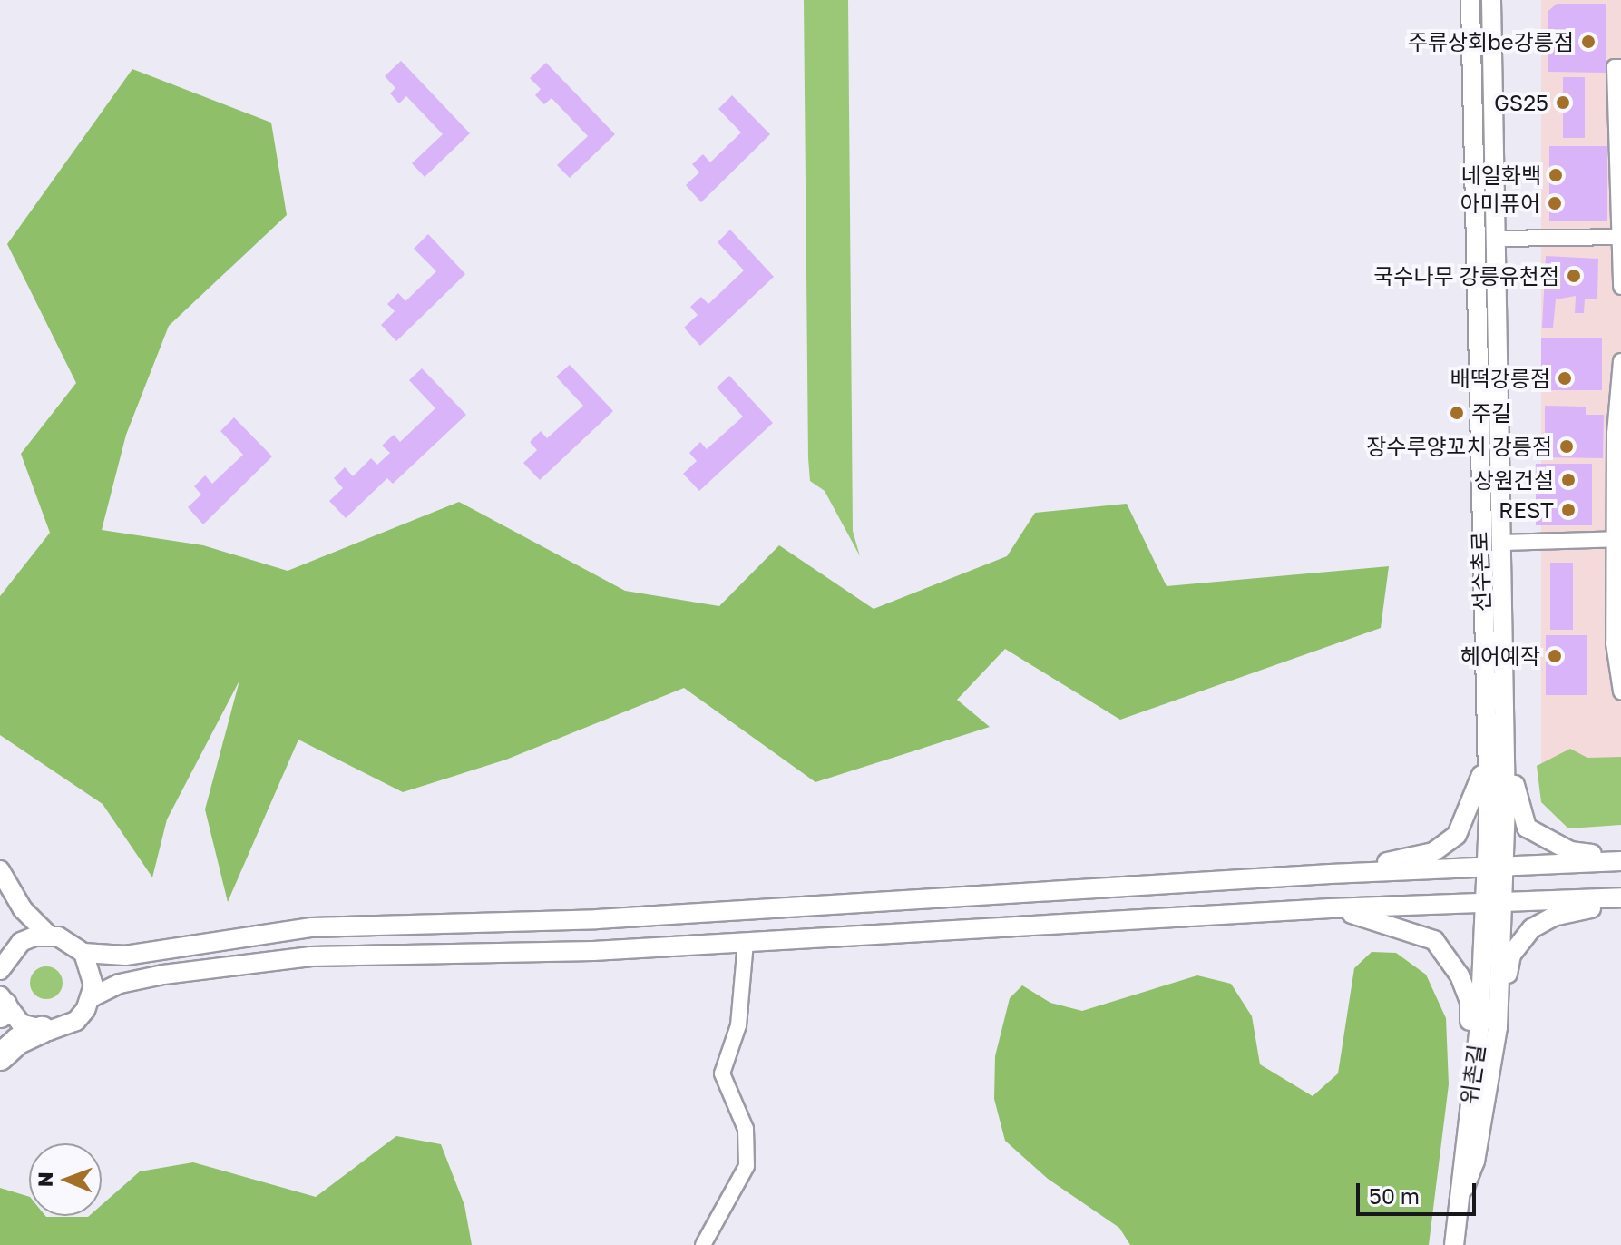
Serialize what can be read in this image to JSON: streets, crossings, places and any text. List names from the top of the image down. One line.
{"streets":{"street":["선수촌로","위촌길"]},"crossings":[["선수촌로","위촌길"]],"places":["주류상회be강릉점","GS25","네일화백","아미퓨어","국수나무 강릉유천점","배떡강릉점","주길","장수루양꼬치 강릉점","상원건설","REST","헤어예작"],"scale_bar":"50 m","north":"left"}
